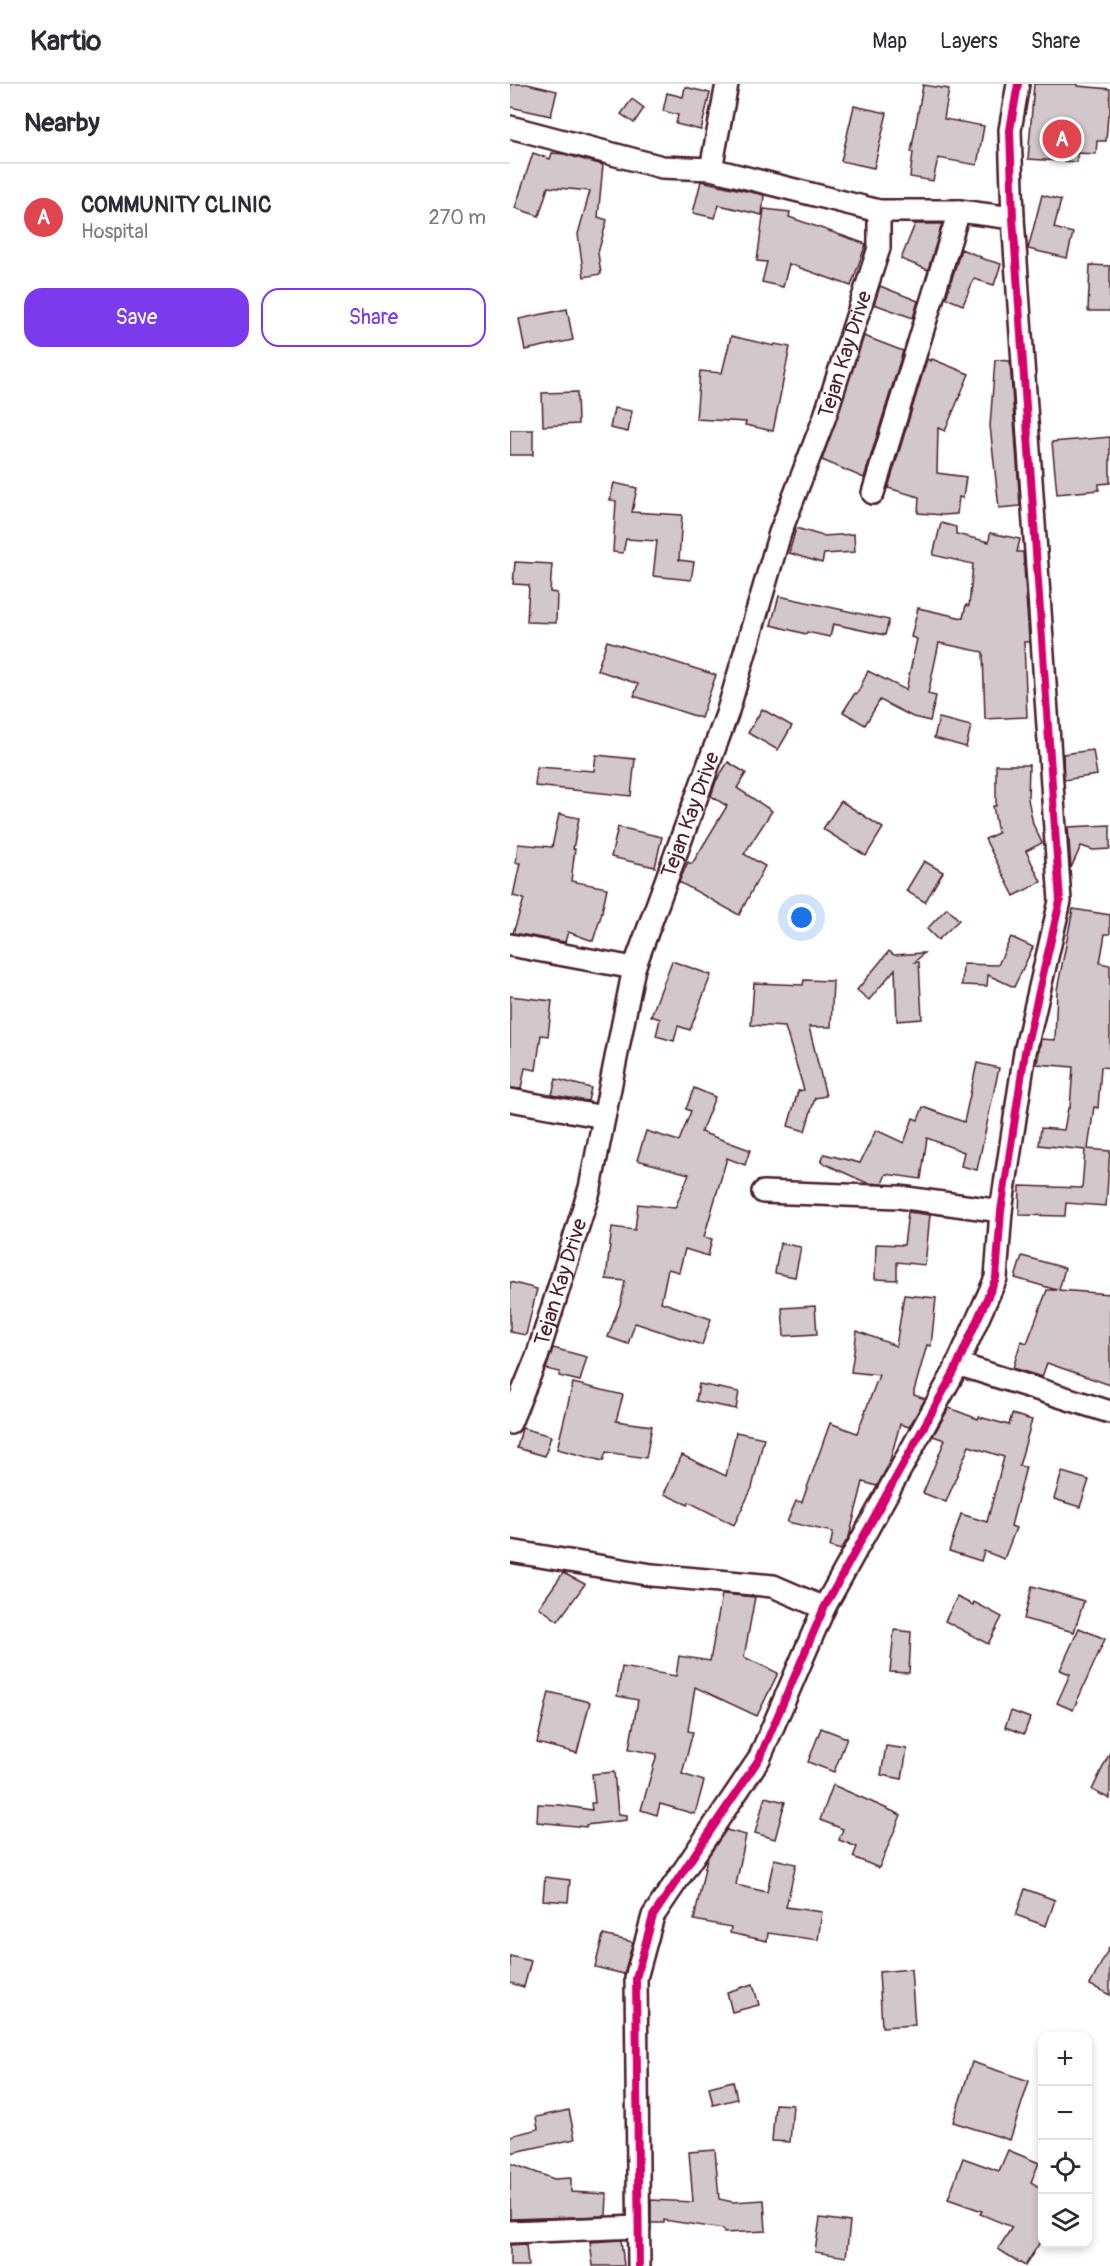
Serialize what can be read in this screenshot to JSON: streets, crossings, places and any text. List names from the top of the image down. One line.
{"streets":{"street":["Tejan Kay Drive"]},"page":{"header":"Kartio","nav":["Map","Layers","Share"],"heading":"Nearby","pins":"A","list":[{"mark":"A","name":"COMMUNITY CLINIC","note":"Hospital","value":"270 m"}],"buttons":["Save","Share"],"map_buttons":["+","−"]}}
